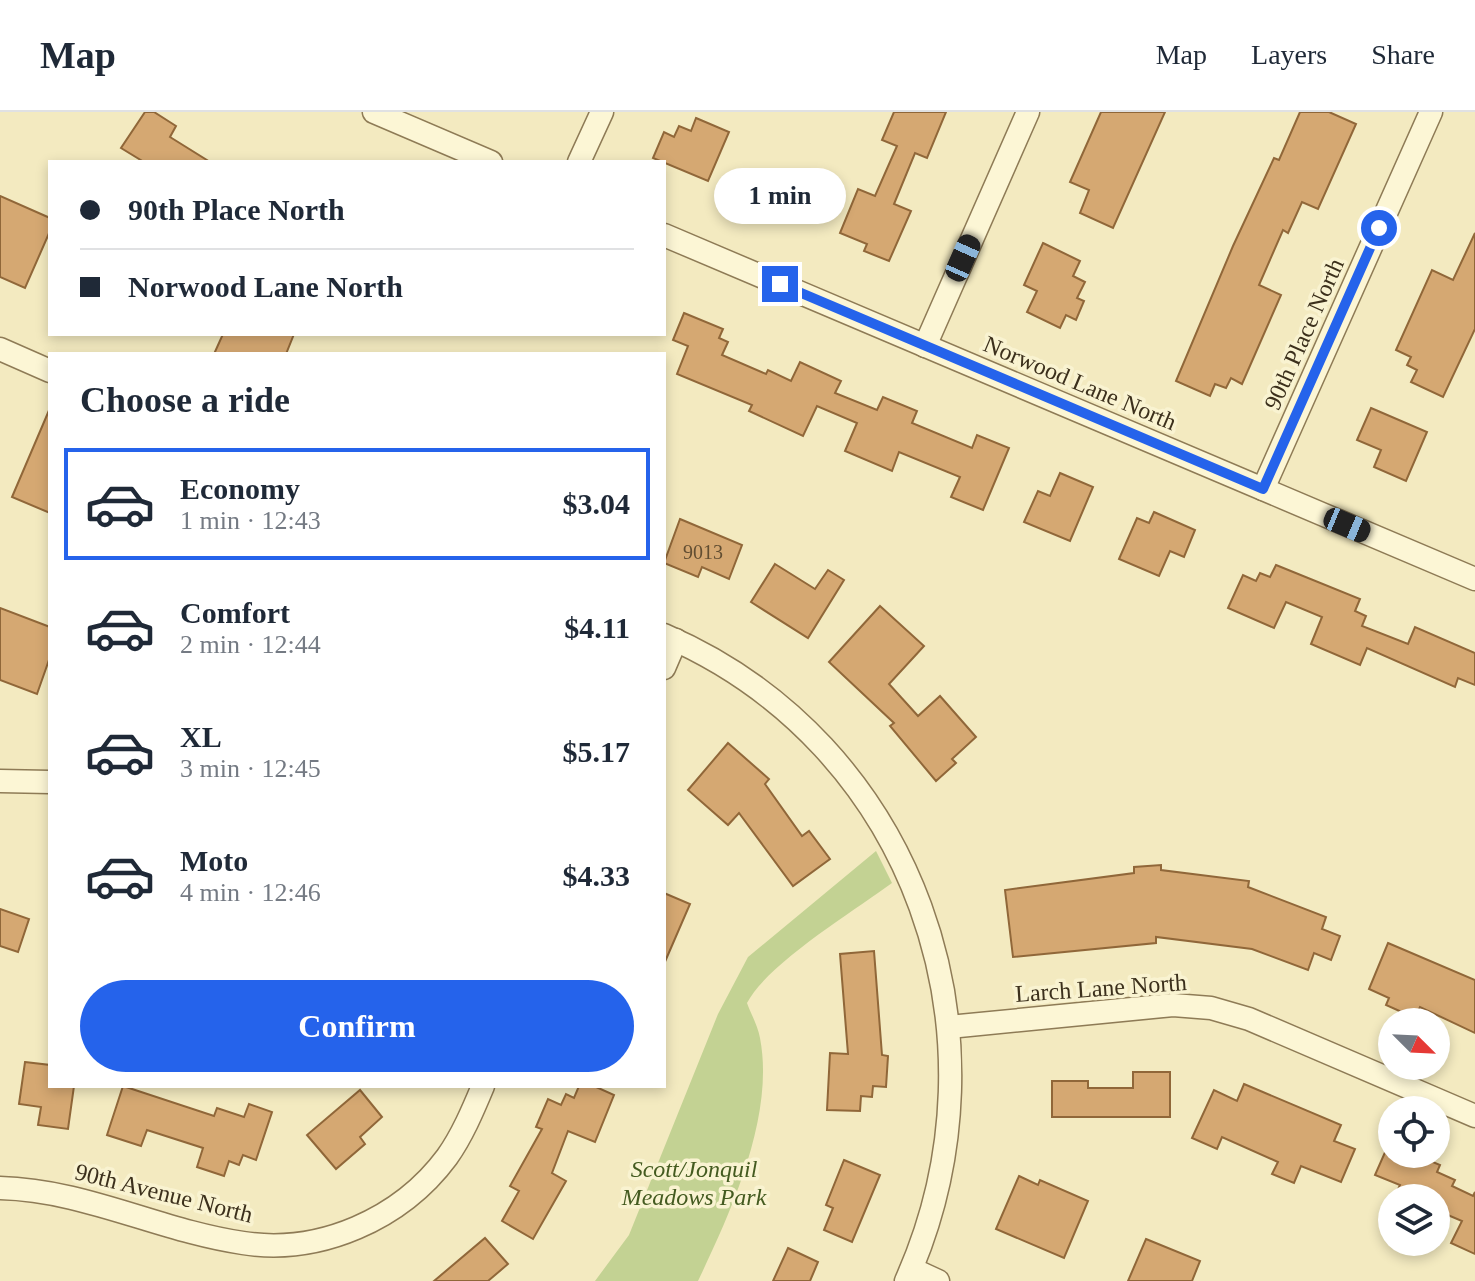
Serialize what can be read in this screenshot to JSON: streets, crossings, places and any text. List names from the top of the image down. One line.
{"streets":{"street":["90th Place North","Norwood Lane North","Larch Lane North","90th Avenue North"]},"crossings":[["90th Place North","Norwood Lane North"]],"parks":["Scott/Jonquil Meadows Park"],"house_numbers":["9013"],"north":"bottom right","page":{"header":"Map","nav":["Map","Layers","Share"],"banner":["90th Place North","Norwood Lane North"],"bubble":"1 min","heading":"Choose a ride","list":[{"name":"Economy","note":"1 min · 12:43","value":"$3.04"},{"name":"Comfort","note":"2 min · 12:44","value":"$4.11"},{"name":"XL","note":"3 min · 12:45","value":"$5.17"},{"name":"Moto","note":"4 min · 12:46","value":"$4.33"}],"buttons":"Confirm"}}
